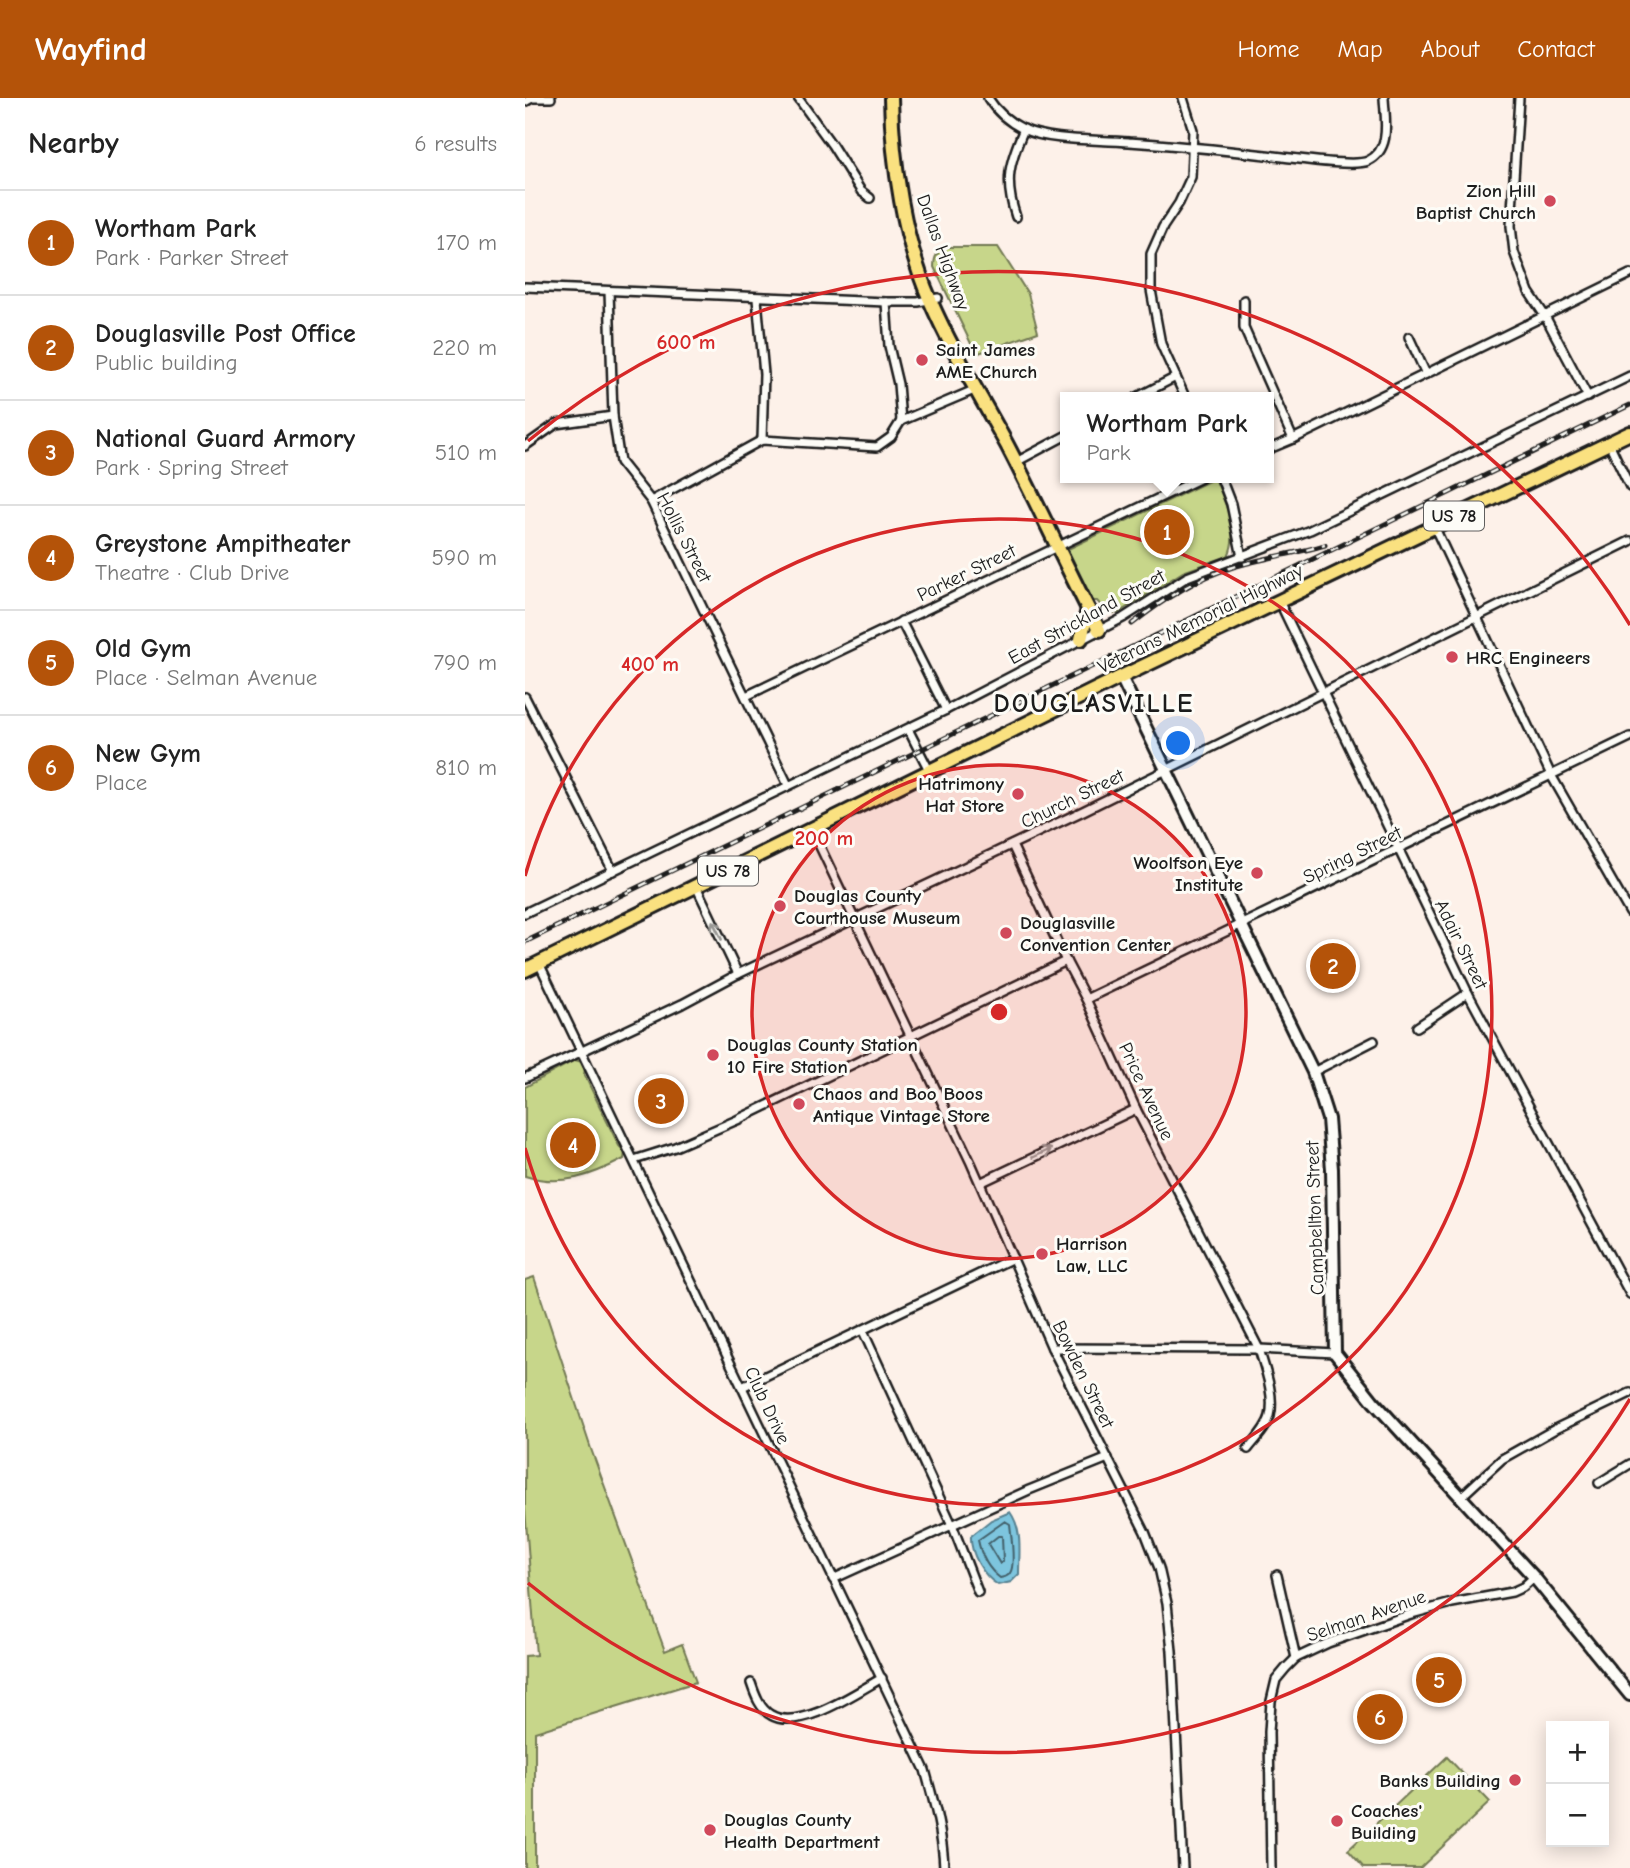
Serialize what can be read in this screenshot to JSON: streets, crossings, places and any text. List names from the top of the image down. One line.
{"streets":{"main road":["Dallas Highway","US 78","Veterans Memorial Highway","Campbellton Street"],"street":["Hollis Street","Parker Street","East Strickland Street","Church Street","Spring Street","Adair Street","Price Avenue","Bowden Street","Club Drive","Selman Avenue"]},"crossings":[["Dallas Highway","Parker Street"],["Dallas Highway","East Strickland Street"],["Hollis Street","Parker Street"],["Hollis Street","East Strickland Street"],["Veterans Memorial Highway","Adair Street"],["Veterans Memorial Highway","Campbellton Street"],["Veterans Memorial Highway","Bowden Street"],["Veterans Memorial Highway","Club Drive"],["Church Street","Adair Street"],["Church Street","Price Avenue"],["Church Street","Campbellton Street"],["Church Street","Bowden Street"],["Church Street","Club Drive"],["Spring Street","Adair Street"],["Spring Street","Price Avenue"],["Spring Street","Campbellton Street"]],"districts":["DOUGLASVILLE"],"places":["Zion Hill Baptist Church","Saint James AME Church","HRC Engineers","Hatrimony Hat Store","Woolfson Eye Institute","Douglas County Courthouse Museum","Douglasville Convention Center","Douglas County Station 10 Fire Station","Chaos and Boo Boos Antique Vintage Store","Harrison Law, LLC","Banks Building","Coaches' Building","Douglas County Health Department"],"page":{"header":"Wayfind","nav":["Home","Map","About","Contact"],"heading":["Nearby","6 results"],"list":[{"mark":"1","name":"Wortham Park","note":"Park · Parker Street","value":"170 m"},{"mark":"2","name":"Douglasville Post Office","note":"Public building","value":"220 m"},{"mark":"3","name":"National Guard Armory","note":"Park · Spring Street","value":"510 m"},{"mark":"4","name":"Greystone Ampitheater","note":"Theatre · Club Drive","value":"590 m"},{"mark":"5","name":"Old Gym","note":"Place · Selman Avenue","value":"790 m"},{"mark":"6","name":"New Gym","note":"Place","value":"810 m"}],"popup":["Wortham Park","Park"],"pins":["1","2","3","4","5","6"],"map_buttons":["+","−"]},"rings":["600 m","400 m","200 m"]}
